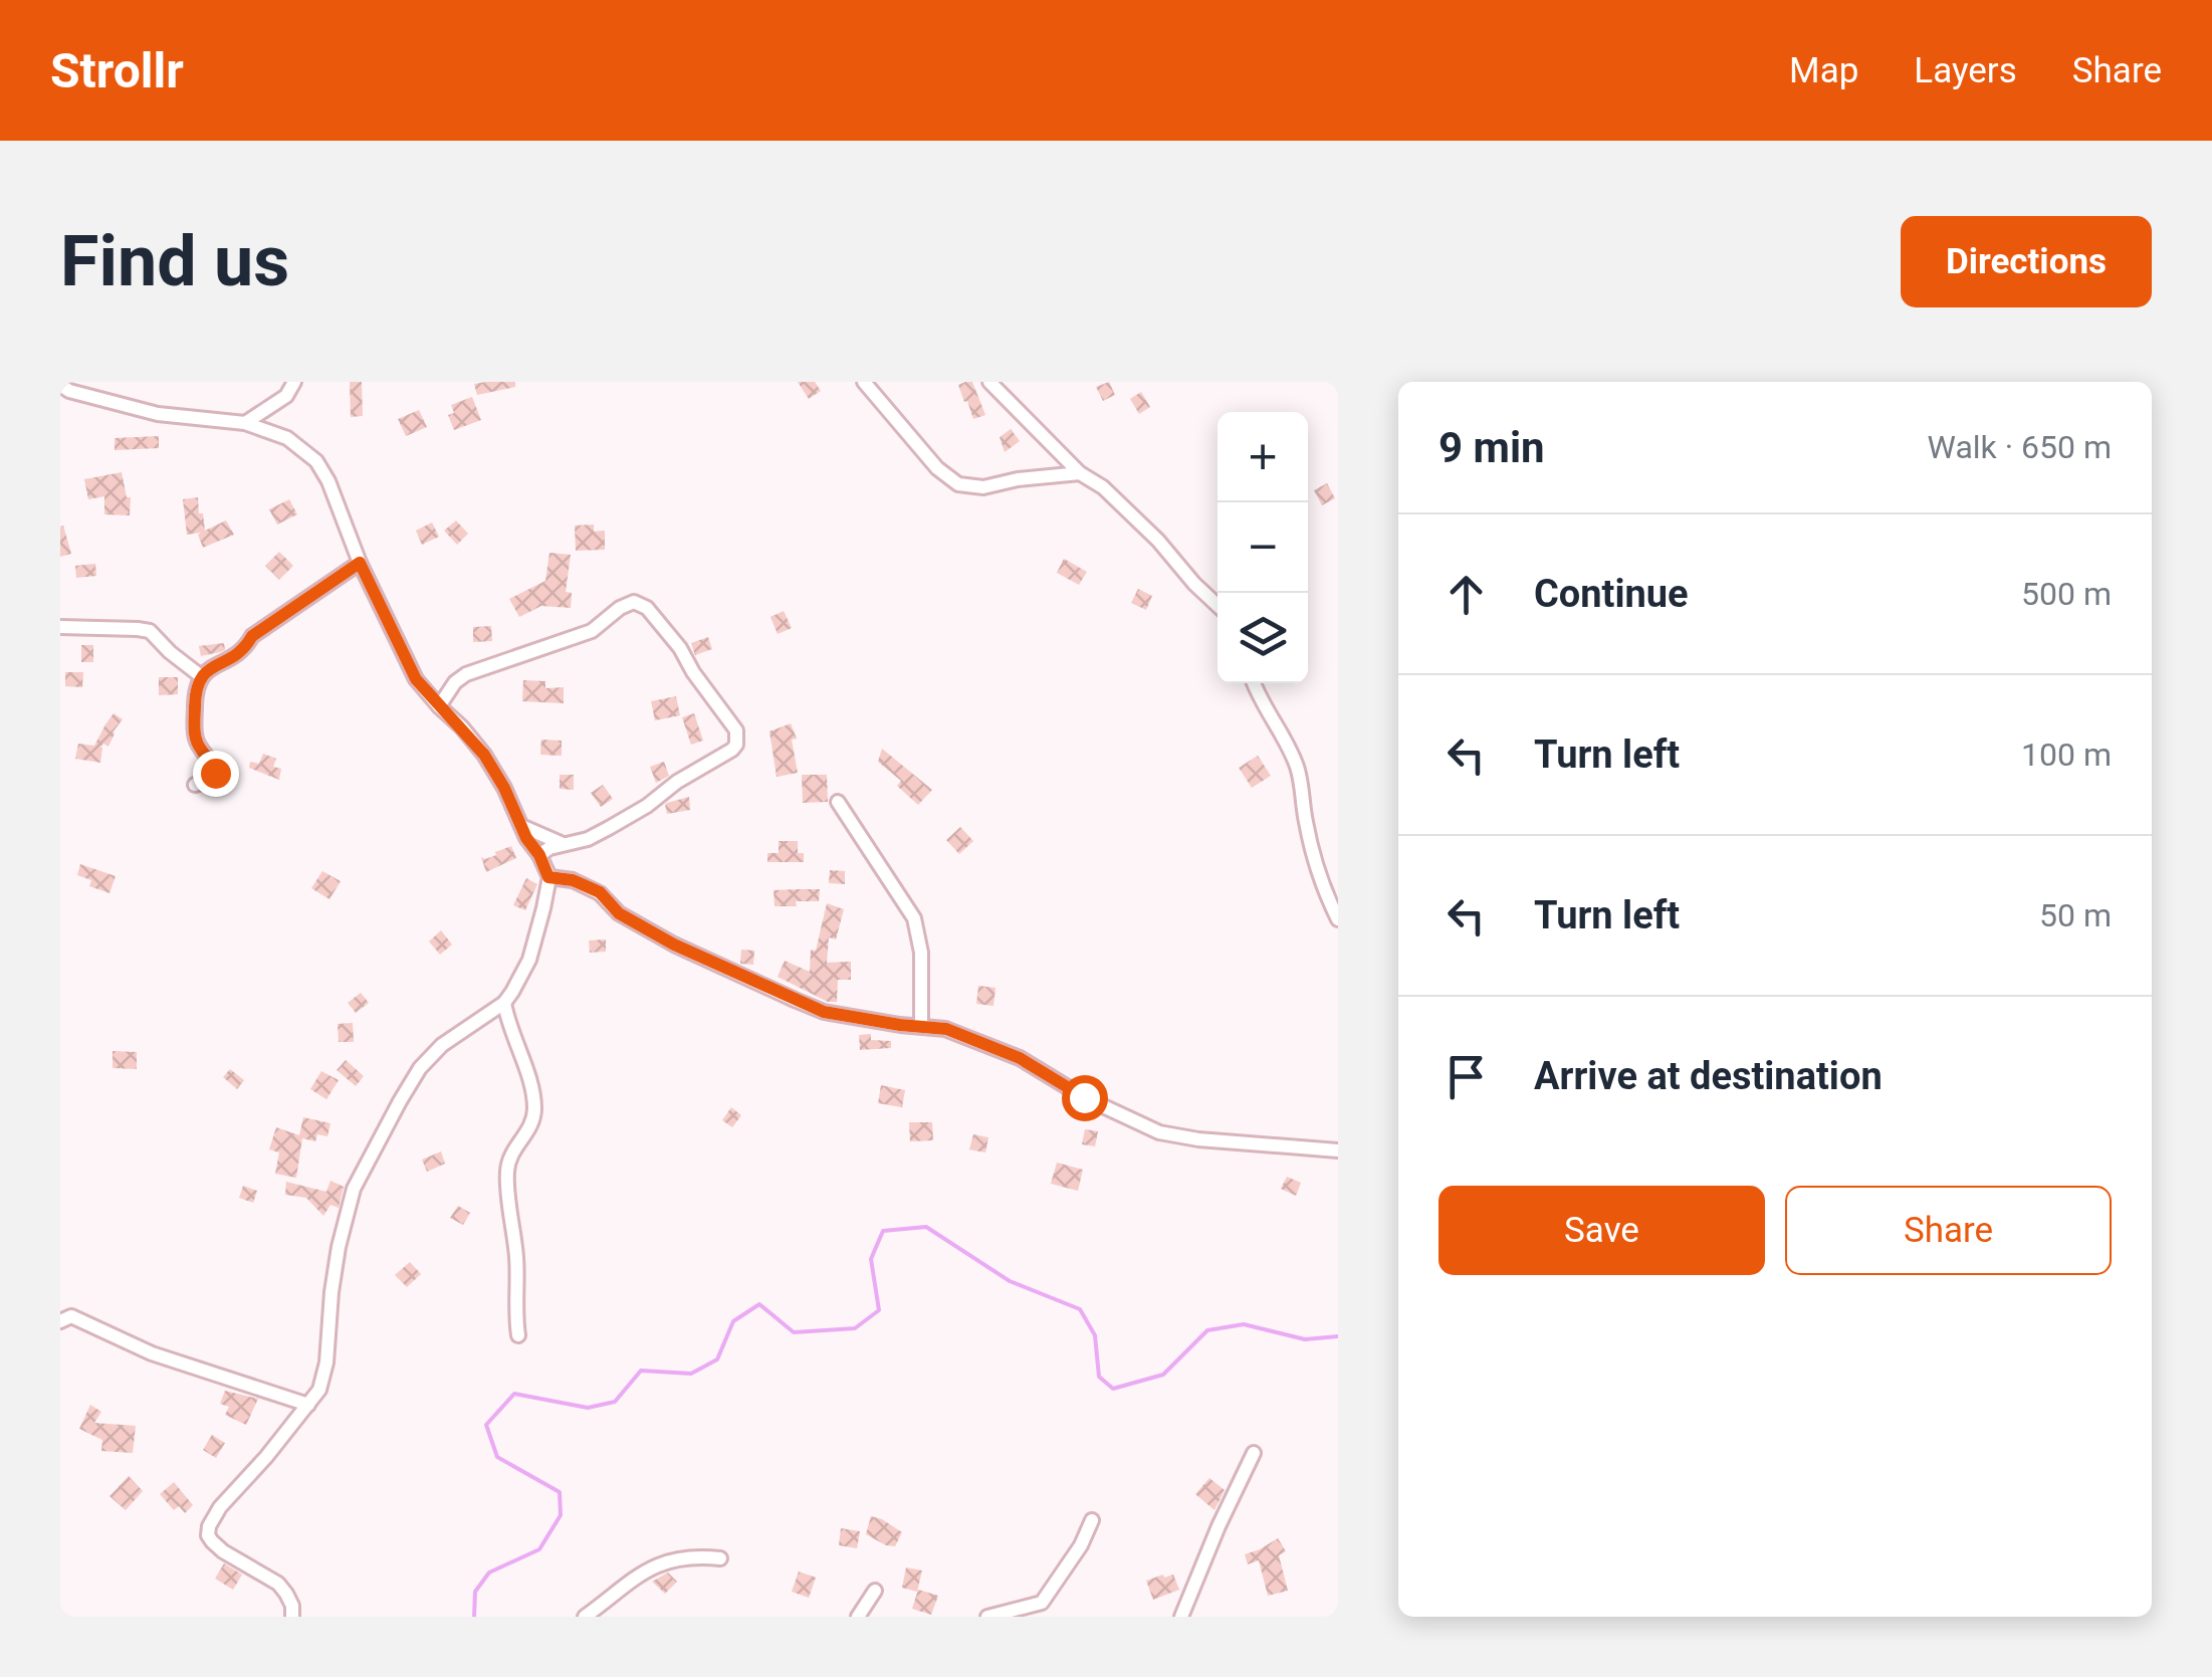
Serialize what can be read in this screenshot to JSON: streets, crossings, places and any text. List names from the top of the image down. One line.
{"page":{"header":"Strollr","nav":["Map","Layers","Share"],"buttons":["Directions",["Save","Share"]],"title":"Find us","heading":["9 min","Walk · 650 m"],"map_buttons":["+","−"],"list":[["Continue","500 m"],["Turn left","100 m"],["Turn left","50 m"],"Arrive at destination"]}}
